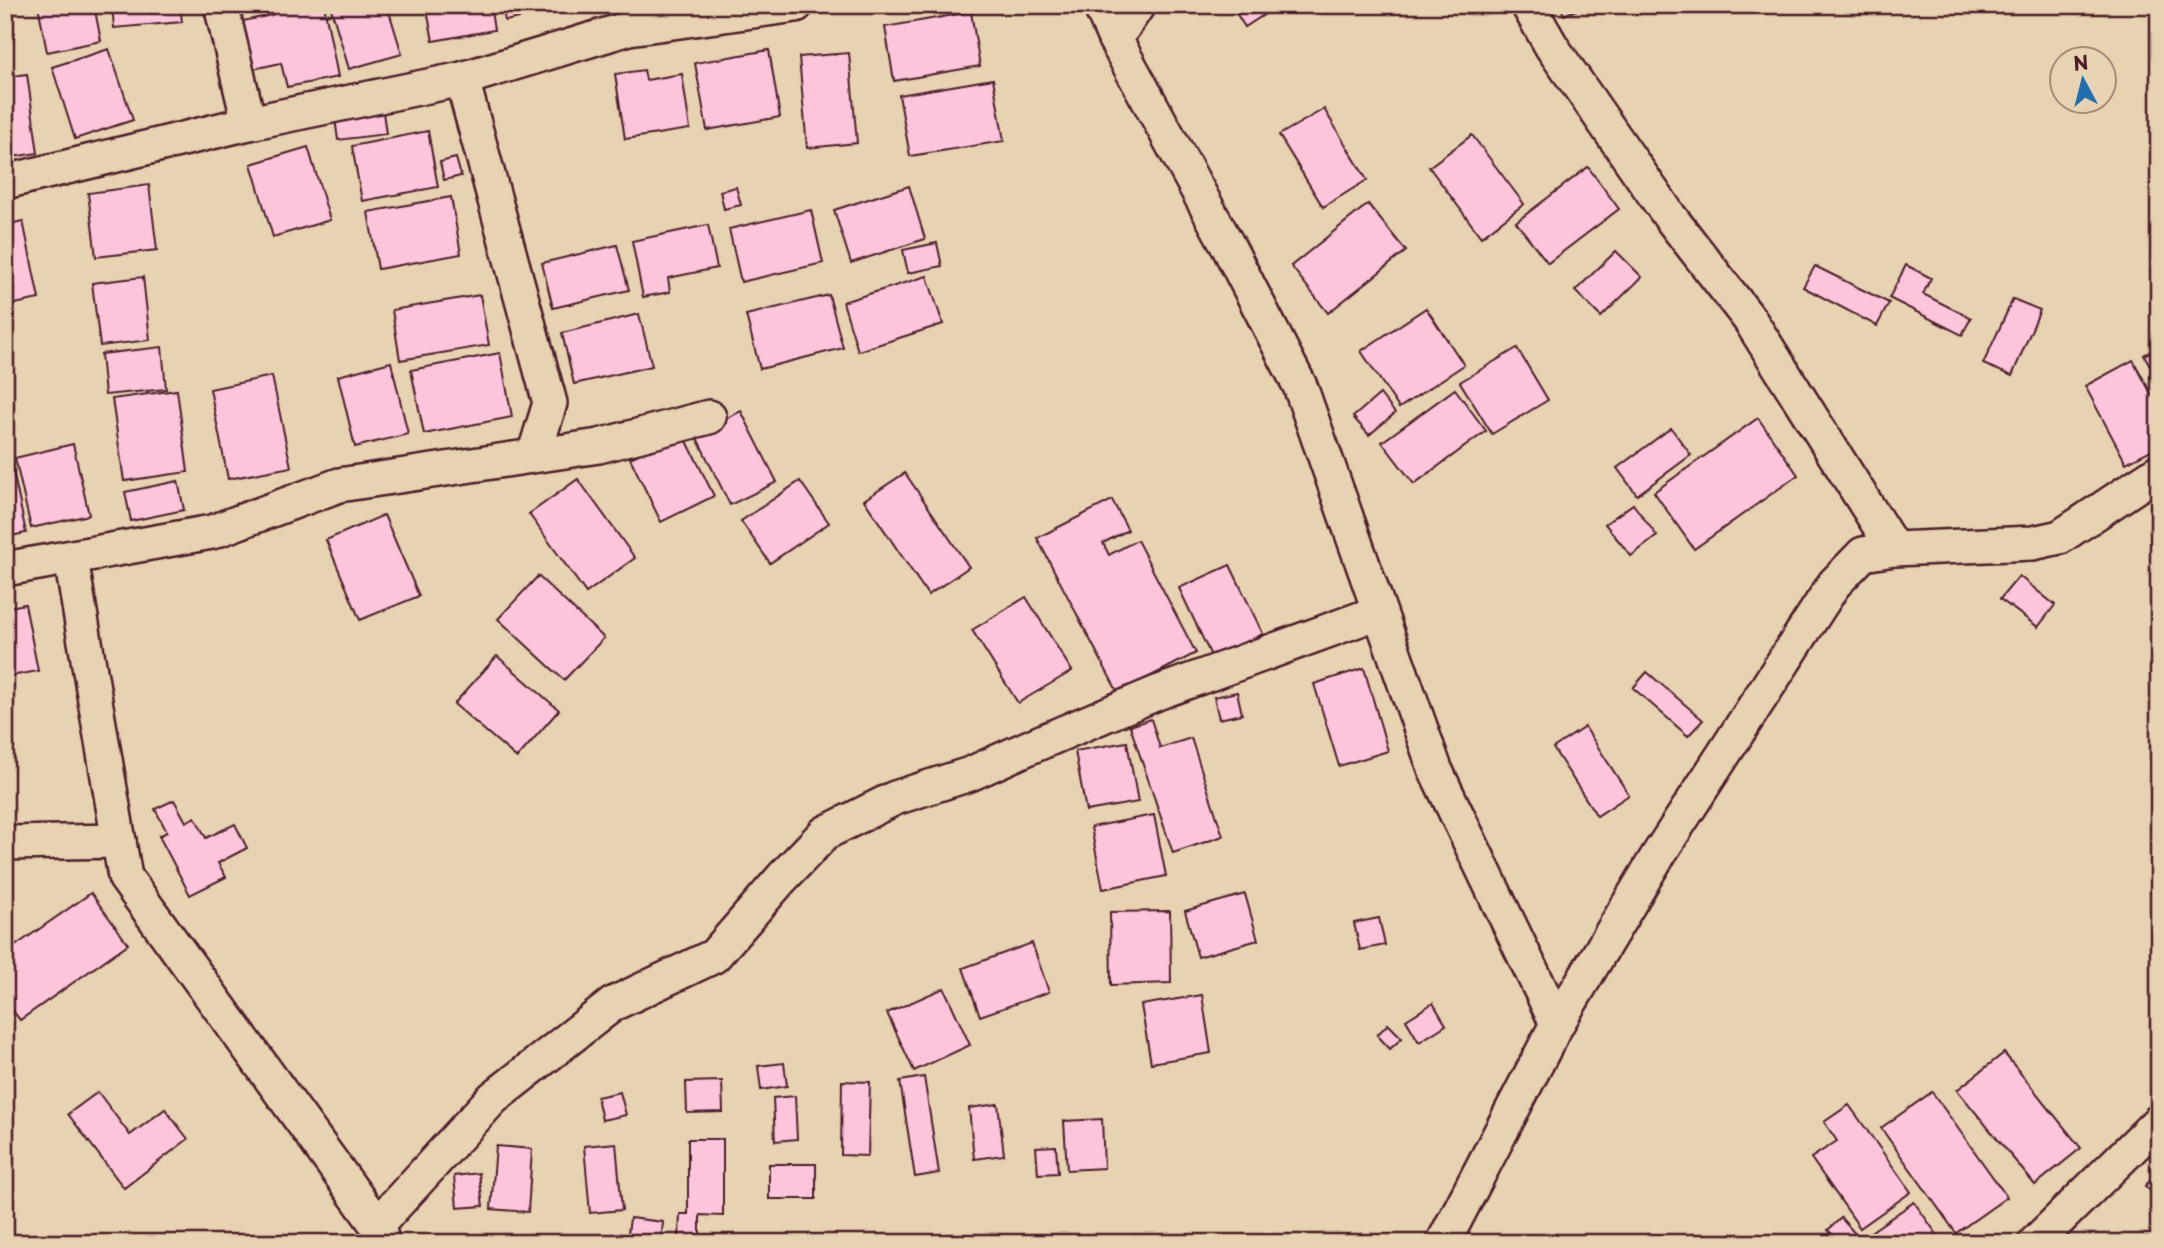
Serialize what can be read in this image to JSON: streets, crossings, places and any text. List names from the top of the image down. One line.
{"north":"top"}
